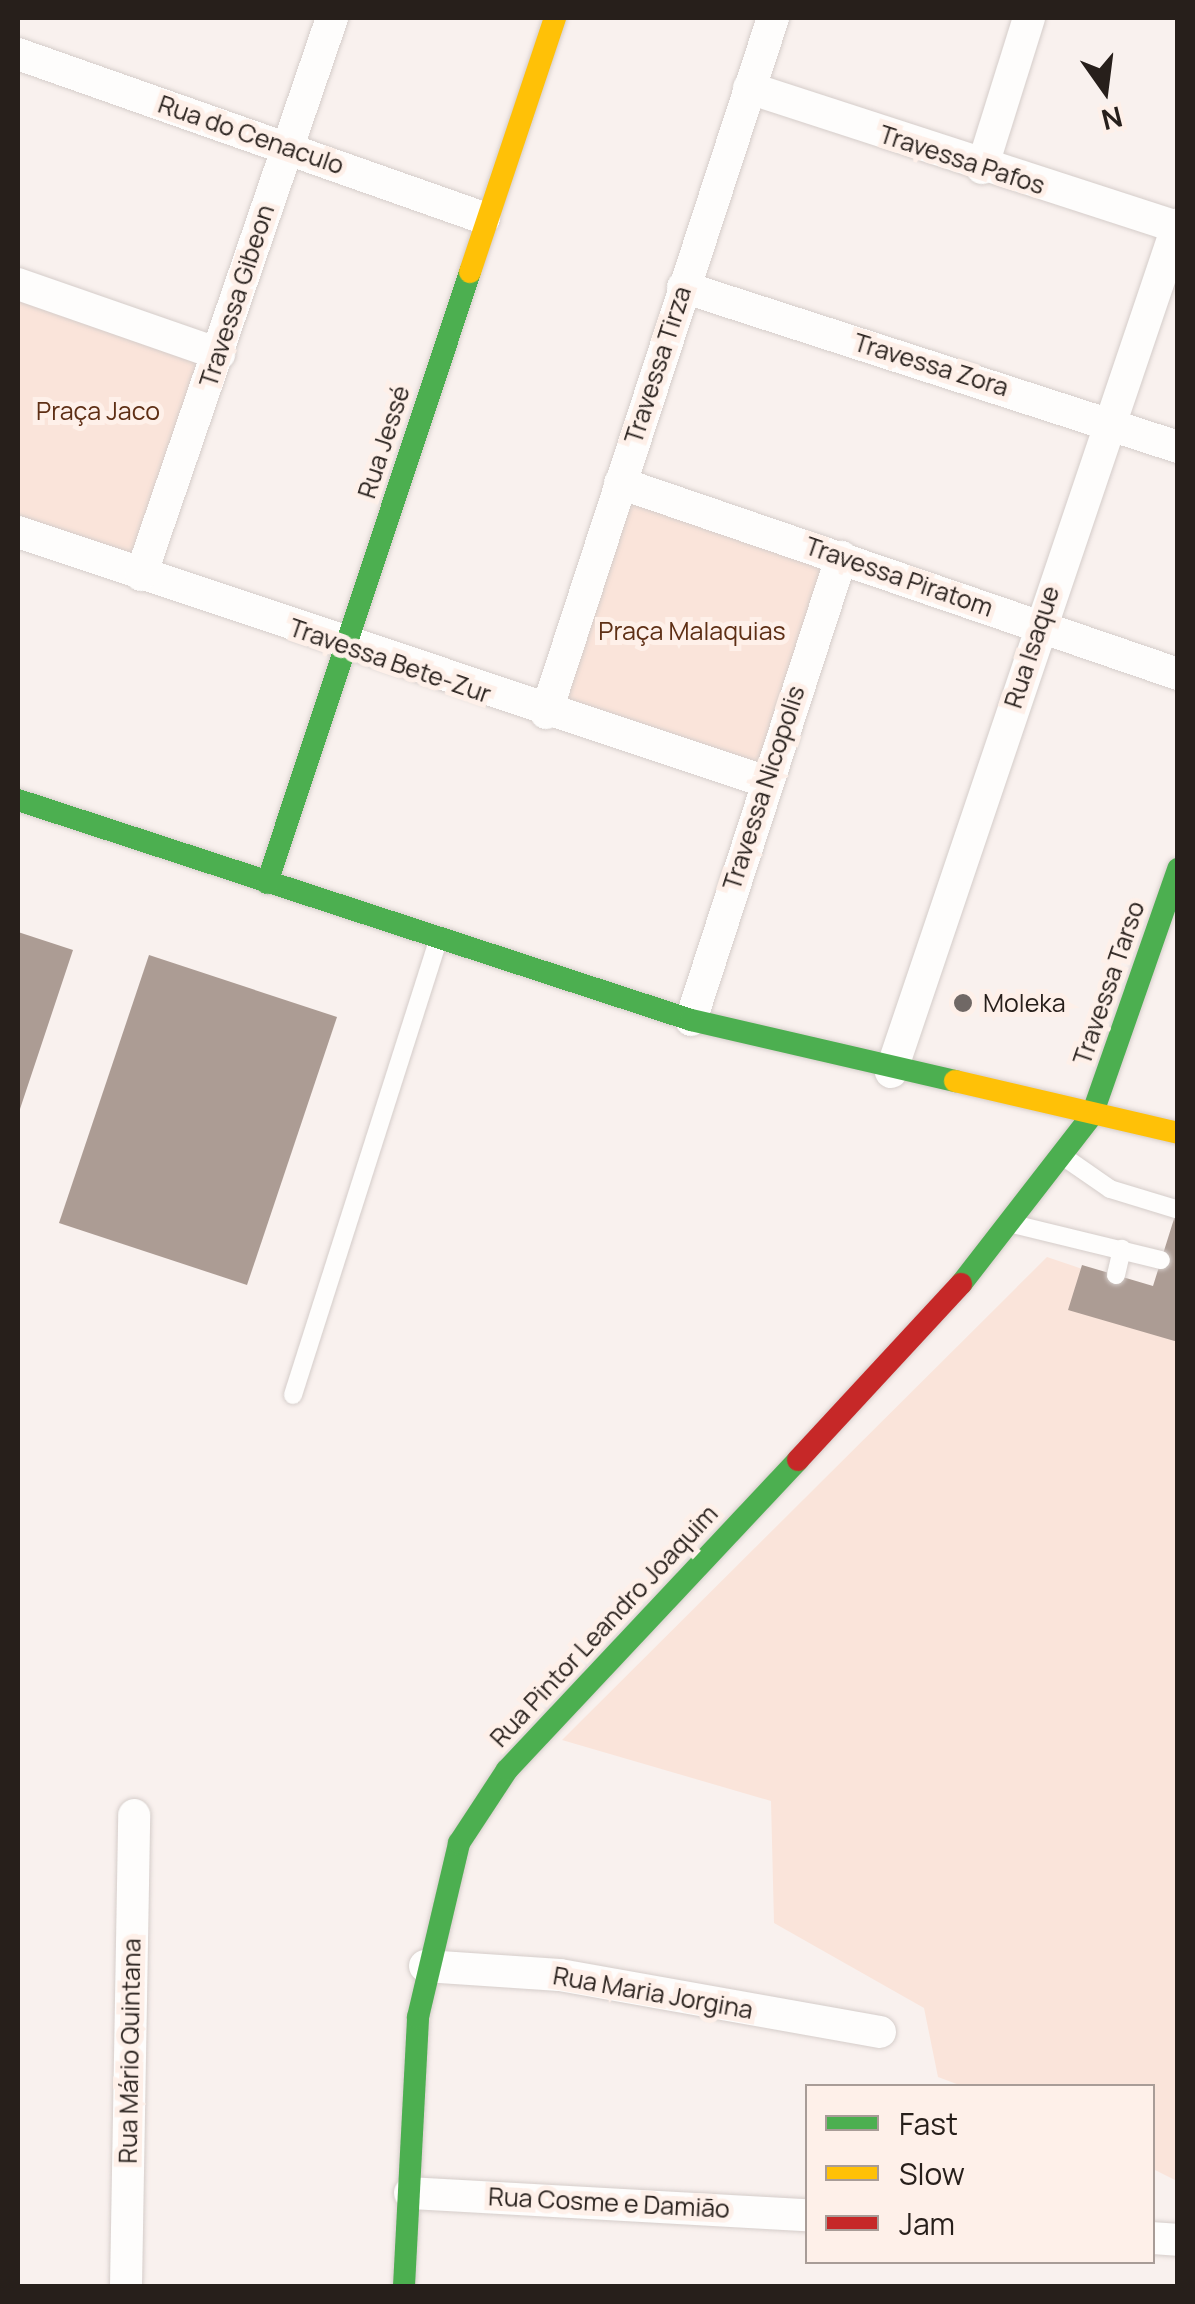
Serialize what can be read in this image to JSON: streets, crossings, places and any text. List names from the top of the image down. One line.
{"streets":{"street":["Rua do Cenaculo","Travessa Pafos","Travessa Gibeon","Travessa Tirza","Travessa Zora","Rua Jessé","Travessa Piratom","Rua Isaque","Travessa Bete-Zur","Travessa Nicopolis","Travessa Tarso","Rua Pintor Leandro Joaquim","Rua Maria Jorgina","Rua Mário Quintana","Rua Cosme e Damião"]},"crossings":[["Rua do Cenaculo","Travessa Gibeon"],["Rua do Cenaculo","Rua Jessé"],["Travessa Pafos","Travessa Tirza"],["Travessa Pafos","Rua Isaque"],["Travessa Gibeon","Travessa Bete-Zur"],["Travessa Tirza","Travessa Zora"],["Travessa Tirza","Travessa Piratom"],["Travessa Tirza","Travessa Bete-Zur"],["Travessa Zora","Rua Isaque"],["Rua Jessé","Travessa Bete-Zur"],["Travessa Piratom","Rua Isaque"],["Travessa Piratom","Travessa Nicopolis"],["Travessa Bete-Zur","Travessa Nicopolis"],["Travessa Tarso","Rua Pintor Leandro Joaquim"],["Rua Pintor Leandro Joaquim","Rua Maria Jorgina"],["Rua Pintor Leandro Joaquim","Rua Cosme e Damião"]],"parks":["Praça Jaco","Praça Malaquias"],"places":["Moleka"],"legend":["Fast","Slow","Jam"],"north":"bottom"}
